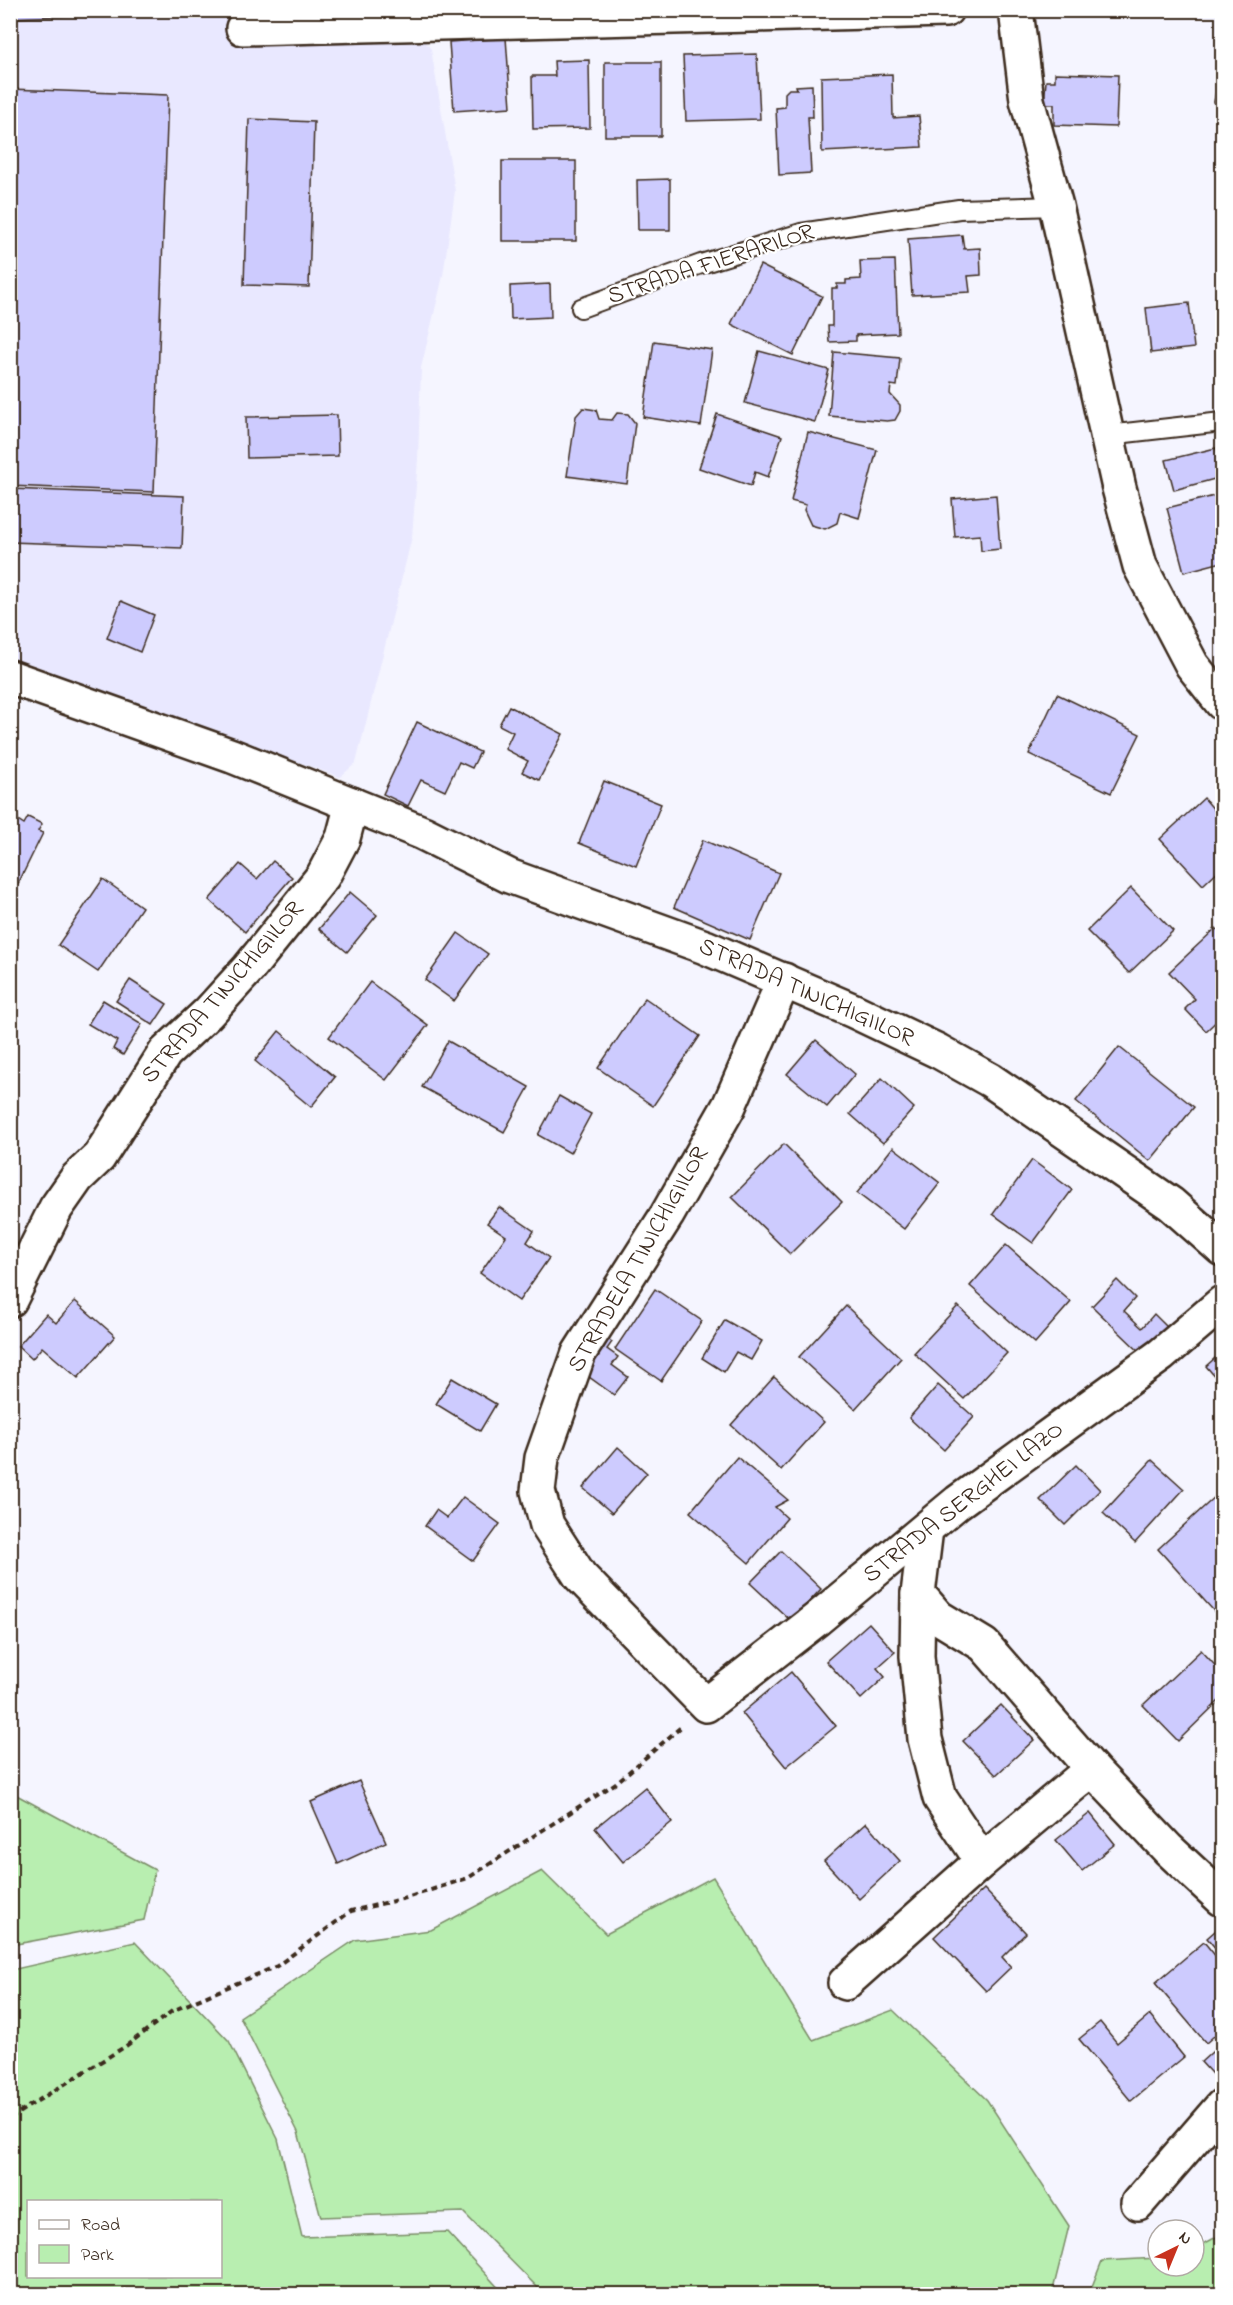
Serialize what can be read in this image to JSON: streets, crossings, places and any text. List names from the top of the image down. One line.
{"streets":{"street":["STRADA TINICHIGIILOR","STRADELA TINICHIGIILOR","STRADA SERGHEI LAZO"],"lane":["STRADA FIERARILOR"]},"crossings":[["STRADA TINICHIGIILOR","STRADELA TINICHIGIILOR"],["STRADELA TINICHIGIILOR","STRADA SERGHEI LAZO"]],"legend":["Road","Park"],"north":"top right"}
